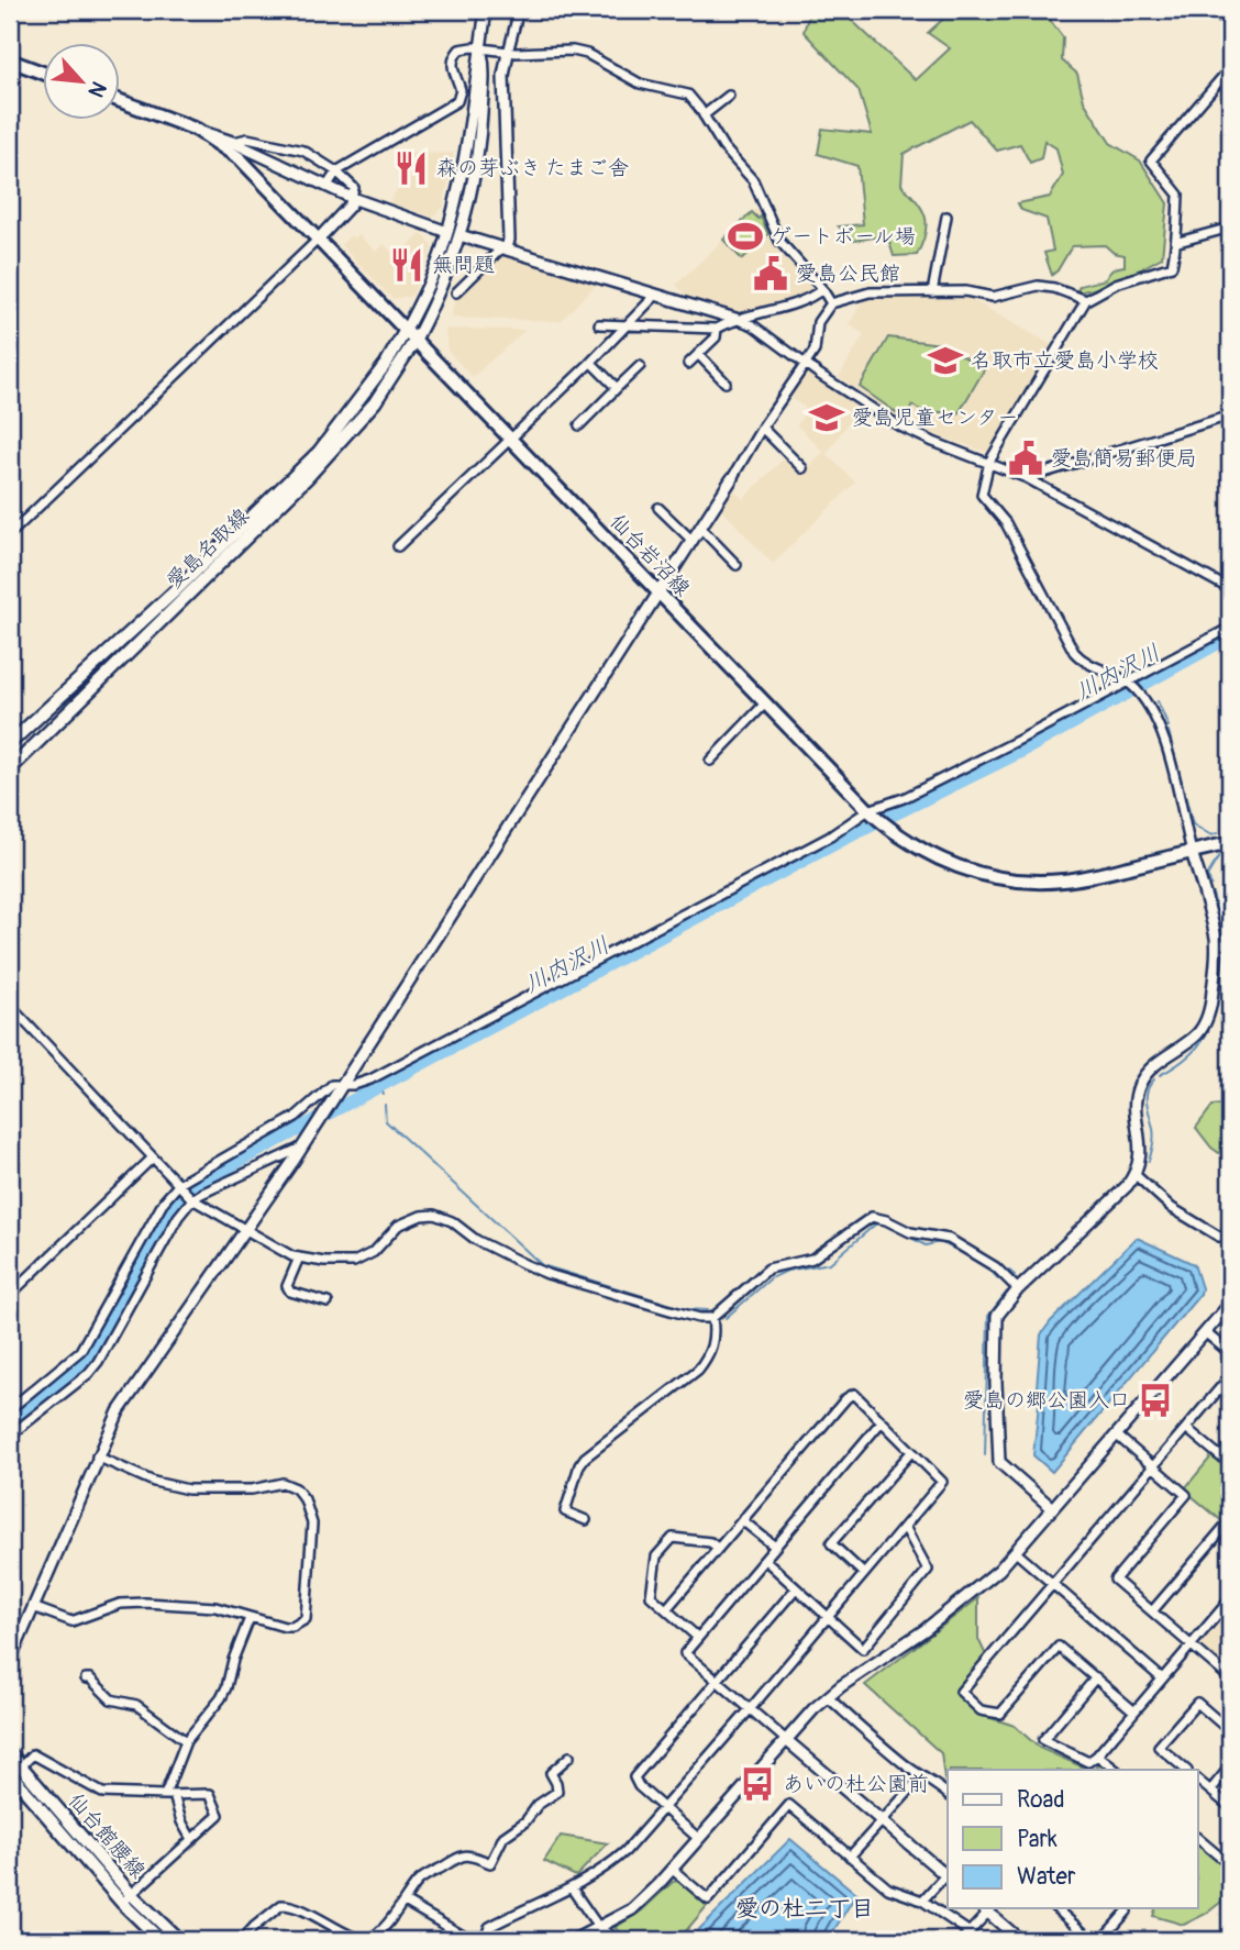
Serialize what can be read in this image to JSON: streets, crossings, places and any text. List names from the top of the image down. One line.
{"streets":{"main road":["愛島名取線","仙台岩沼線","仙台館腰線"]},"crossings":[["愛島名取線","仙台岩沼線"]],"districts":["愛の杜二丁目"],"water":["川内沢川"],"places":{"restaurant":["森の芽ぶき たまご舎","無問題"],"sports":["ゲートボール場"],"public building":["愛島公民館","愛島簡易郵便局"],"school or university":["名取市立愛島小学校","愛島児童センター"],"bus stop":["愛島の郷公園入口","あいの杜公園前"]},"legend":["Road","Park","Water"],"north":"bottom right"}
